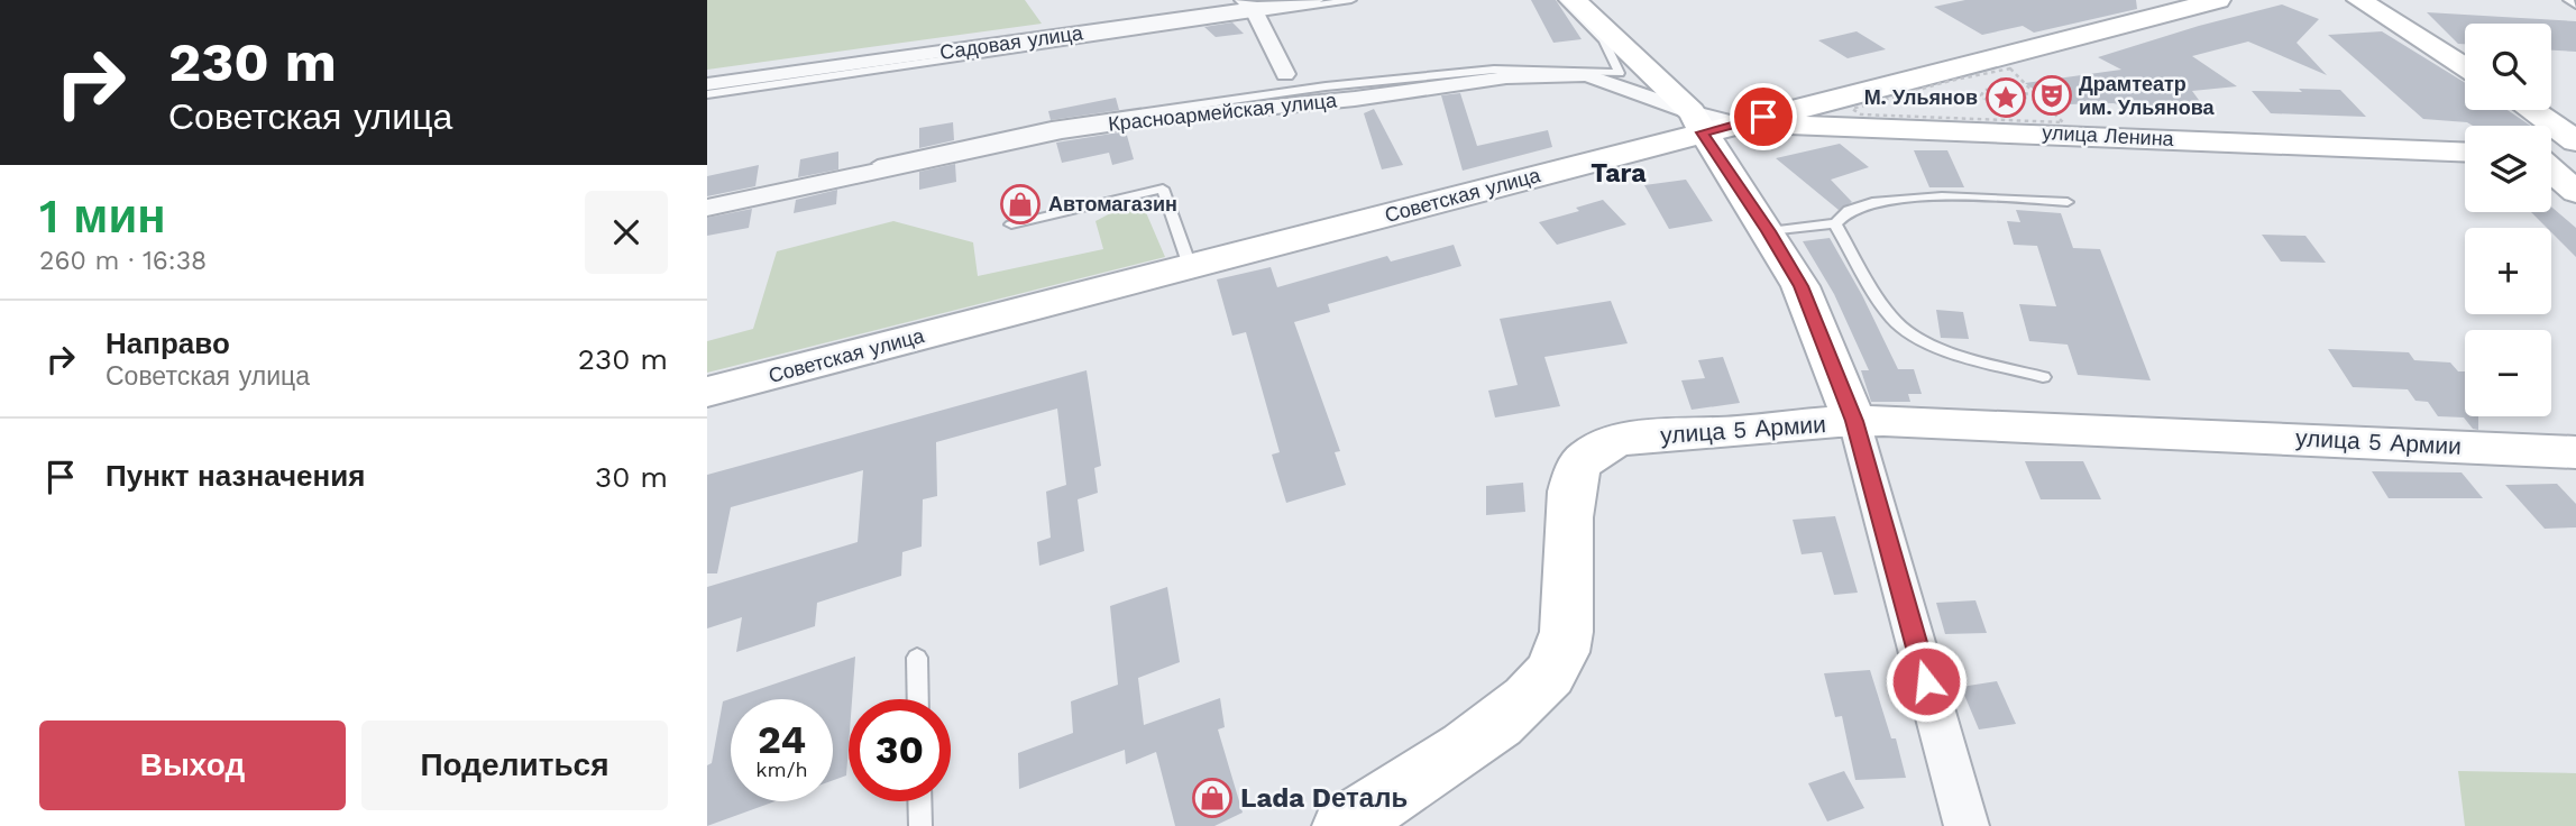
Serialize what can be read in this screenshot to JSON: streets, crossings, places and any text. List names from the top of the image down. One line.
{"streets":{"main road":["улица Ленина","Советская улица","улица 5 Армии"],"street":["Садовая улица","Красноармейская улица"]},"crossings":[["Красноармейская улица","улица Ленина"],["Красноармейская улица","Советская улица"],["улица Ленина","Советская улица"]],"districts":["Tara"],"places":{"theatre":["Драмтеатр им. Ульянова"],"place":["М. Ульянов"],"shop":["Автомагазин","Lada Dеталь"]},"page":{"turn":["230 m","Советская улица"],"map_buttons":["+","−"],"heading":["1 мин","260 m · 16:38"],"list":[{"name":"Направо","note":"Советская улица","value":"230 m"},{"name":"Пункт назначения","value":"30 m"}],"speed":"24 km/h","limit":"30","buttons":["Выход","Поделиться"]}}
